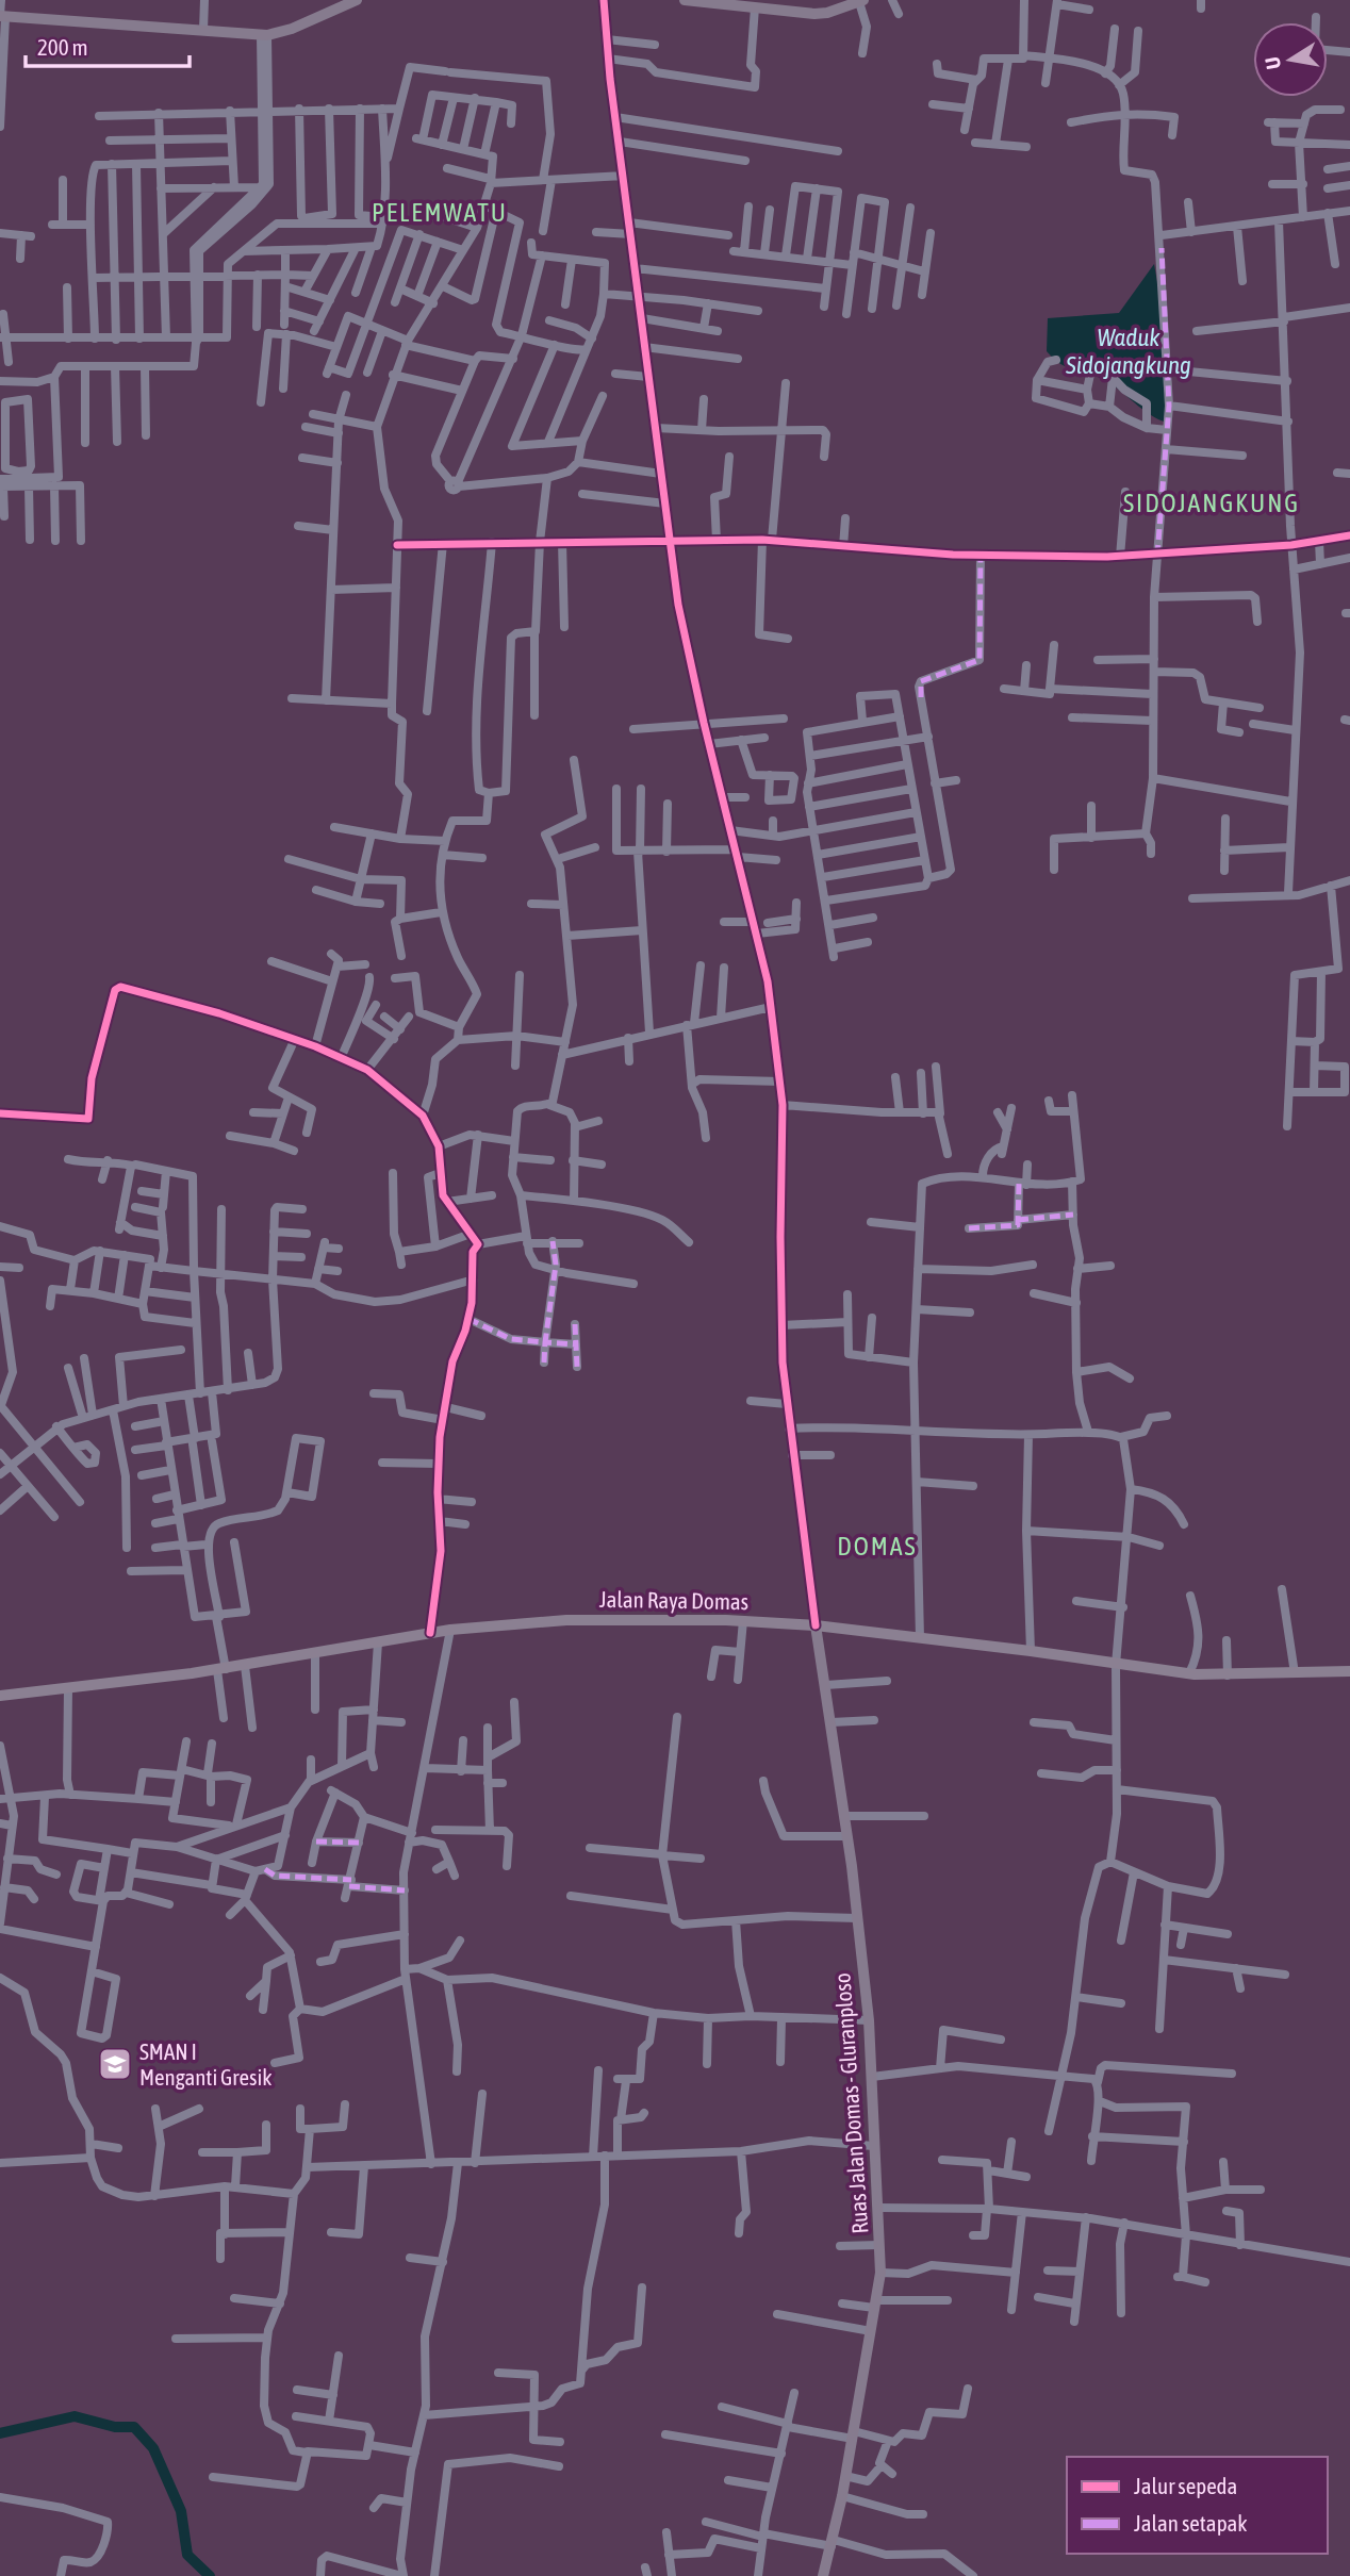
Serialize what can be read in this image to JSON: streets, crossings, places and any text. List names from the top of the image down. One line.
{"streets":{"highway":["Jalan Raya Domas"],"main road":["Ruas Jalan Domas - Gluranploso"]},"crossings":[["Jalan Raya Domas","Ruas Jalan Domas - Gluranploso"]],"districts":["PELEMWATU","SIDOJANGKUNG","DOMAS"],"water":["Waduk Sidojangkung"],"places":{"school or university":["SMAN I Menganti Gresik"]},"legend":["Jalur sepeda","Jalan setapak"],"scale_bar":"200 m","north":"left"}
